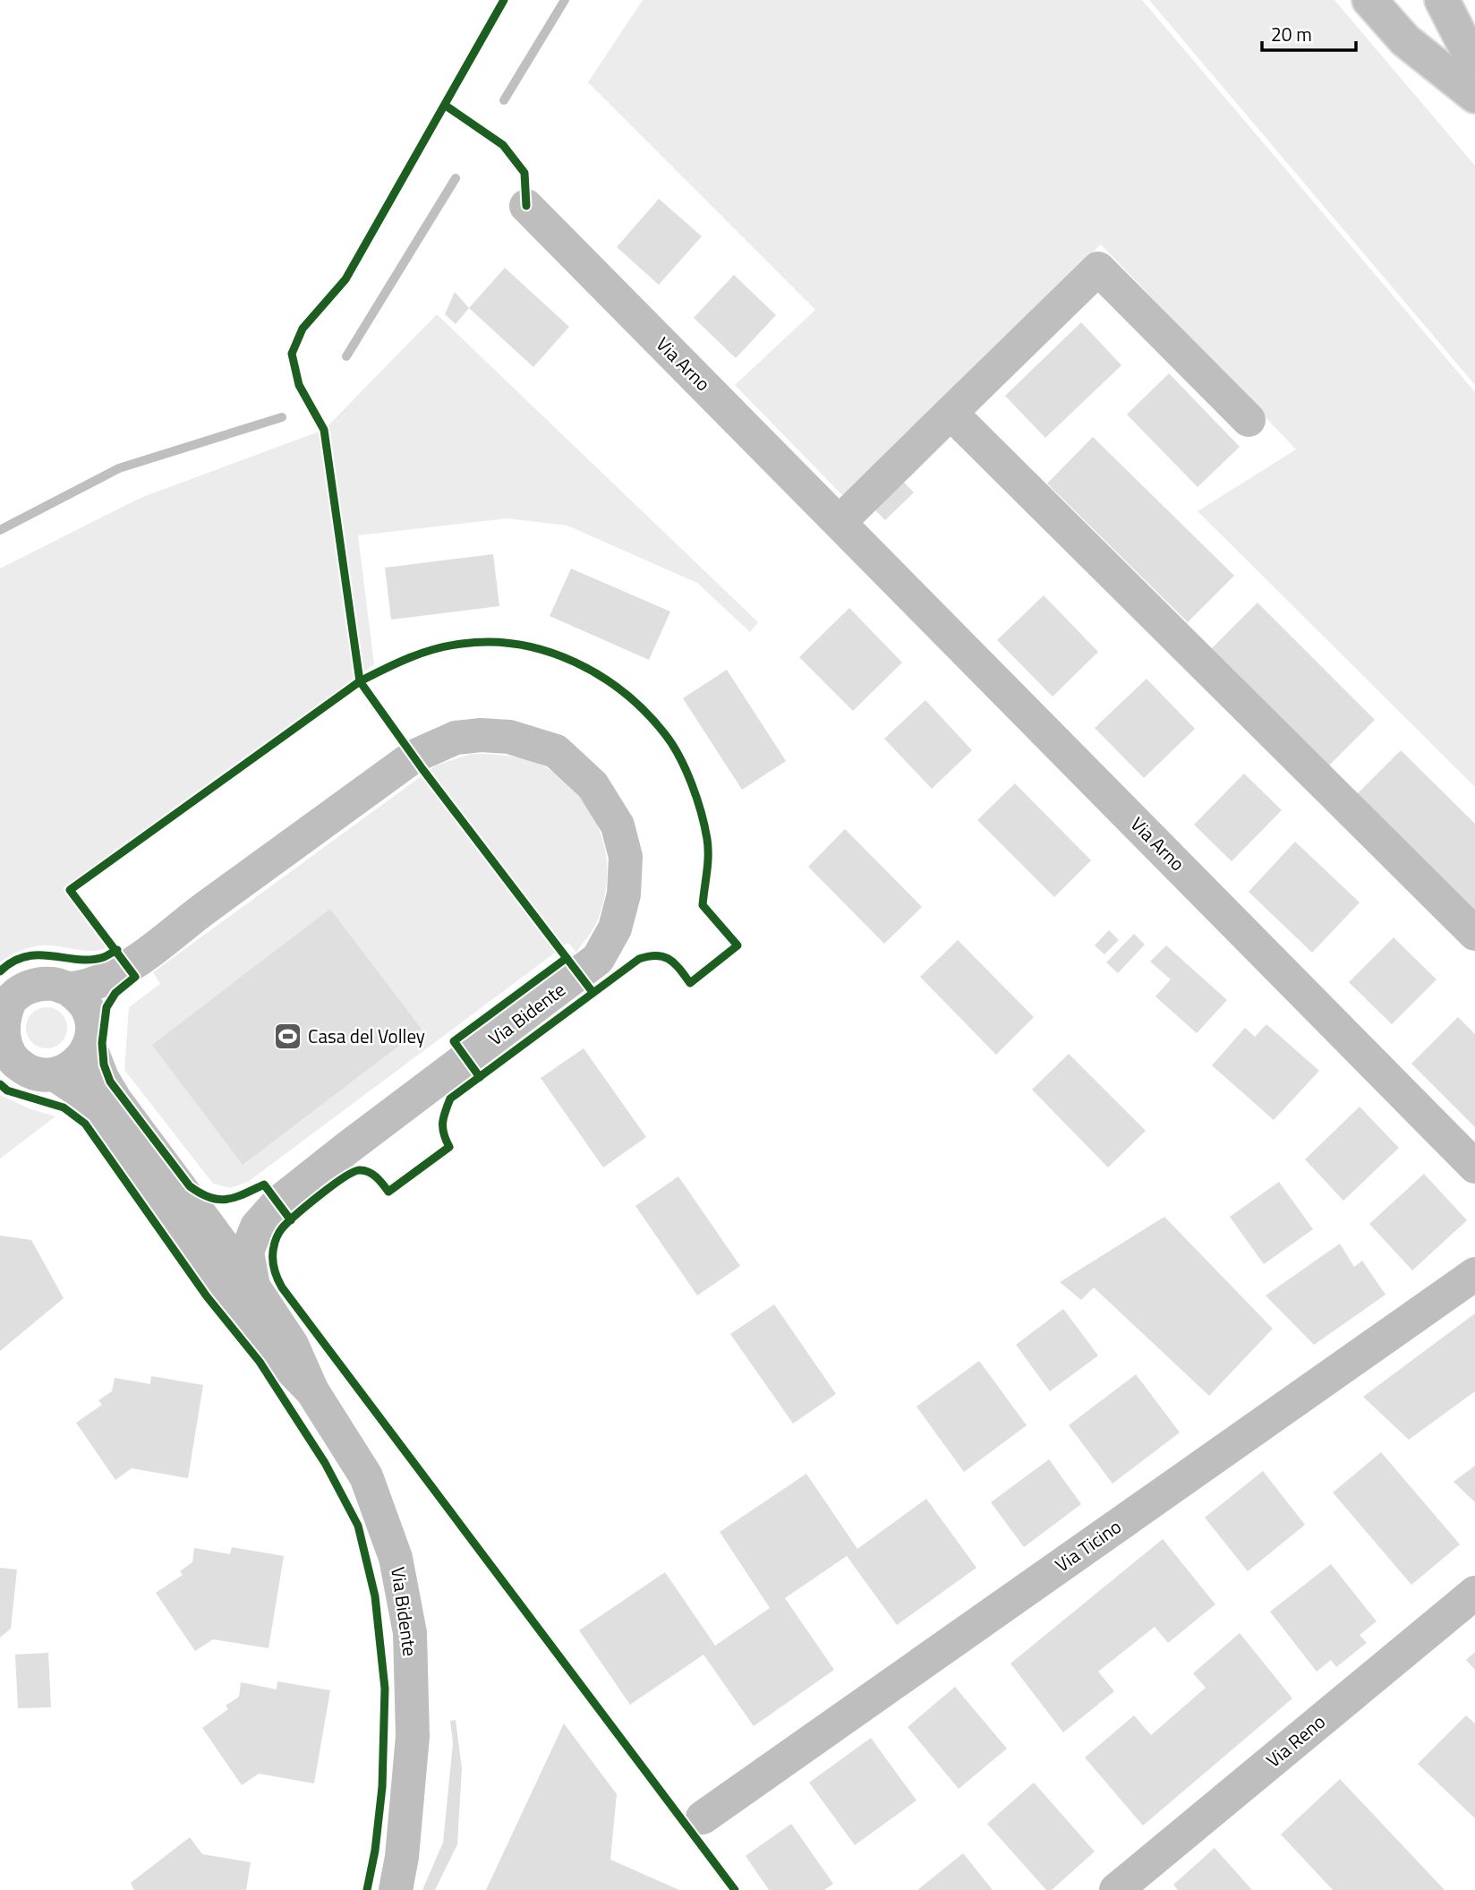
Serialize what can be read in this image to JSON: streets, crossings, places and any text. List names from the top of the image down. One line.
{"streets":{"street":["Via Arno","Via Bidente","Via Ticino","Via Reno"]},"places":{"sports":["Casa del Volley"]},"scale_bar":"20 m"}
